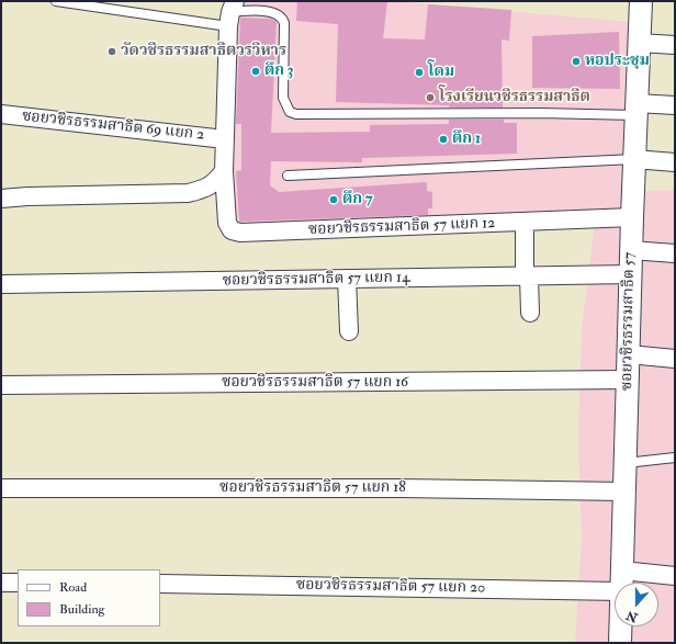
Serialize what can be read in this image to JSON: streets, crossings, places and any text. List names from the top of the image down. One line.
{"streets":{"street":["ซอยวชิรธรรมสาธิต 69 แยก 2","ซอยวชิรธรรมสาธิต 57 แยก 12","ซอยวชิรธรรมสาธิต 57 แยก 14","ซอยวชิรธรรมสาธิต 57","ซอยวชิรธรรมสาธิต 57 แยก 16","ซอยวชิรธรรมสาธิต 57 แยก 18","ซอยวชิรธรรมสาธิต 57 แยก 20"]},"crossings":[["ซอยวชิรธรรมสาธิต 69 แยก 2","ซอยวชิรธรรมสาธิต 57 แยก 12"],["ซอยวชิรธรรมสาธิต 57 แยก 12","ซอยวชิรธรรมสาธิต 57"],["ซอยวชิรธรรมสาธิต 57 แยก 14","ซอยวชิรธรรมสาธิต 57"],["ซอยวชิรธรรมสาธิต 57","ซอยวชิรธรรมสาธิต 57 แยก 16"],["ซอยวชิรธรรมสาธิต 57","ซอยวชิรธรรมสาธิต 57 แยก 18"],["ซอยวชิรธรรมสาธิต 57","ซอยวชิรธรรมสาธิต 57 แยก 20"]],"places":["วัดวชิรธรรมสาธิตวรวิหาร","หอประชุม","ตึก 3","โดม","โรงเรียนวชิรธรรมสาธิต","ตึก 1","ตึก 7"],"legend":["Road","Building"],"north":"bottom"}
